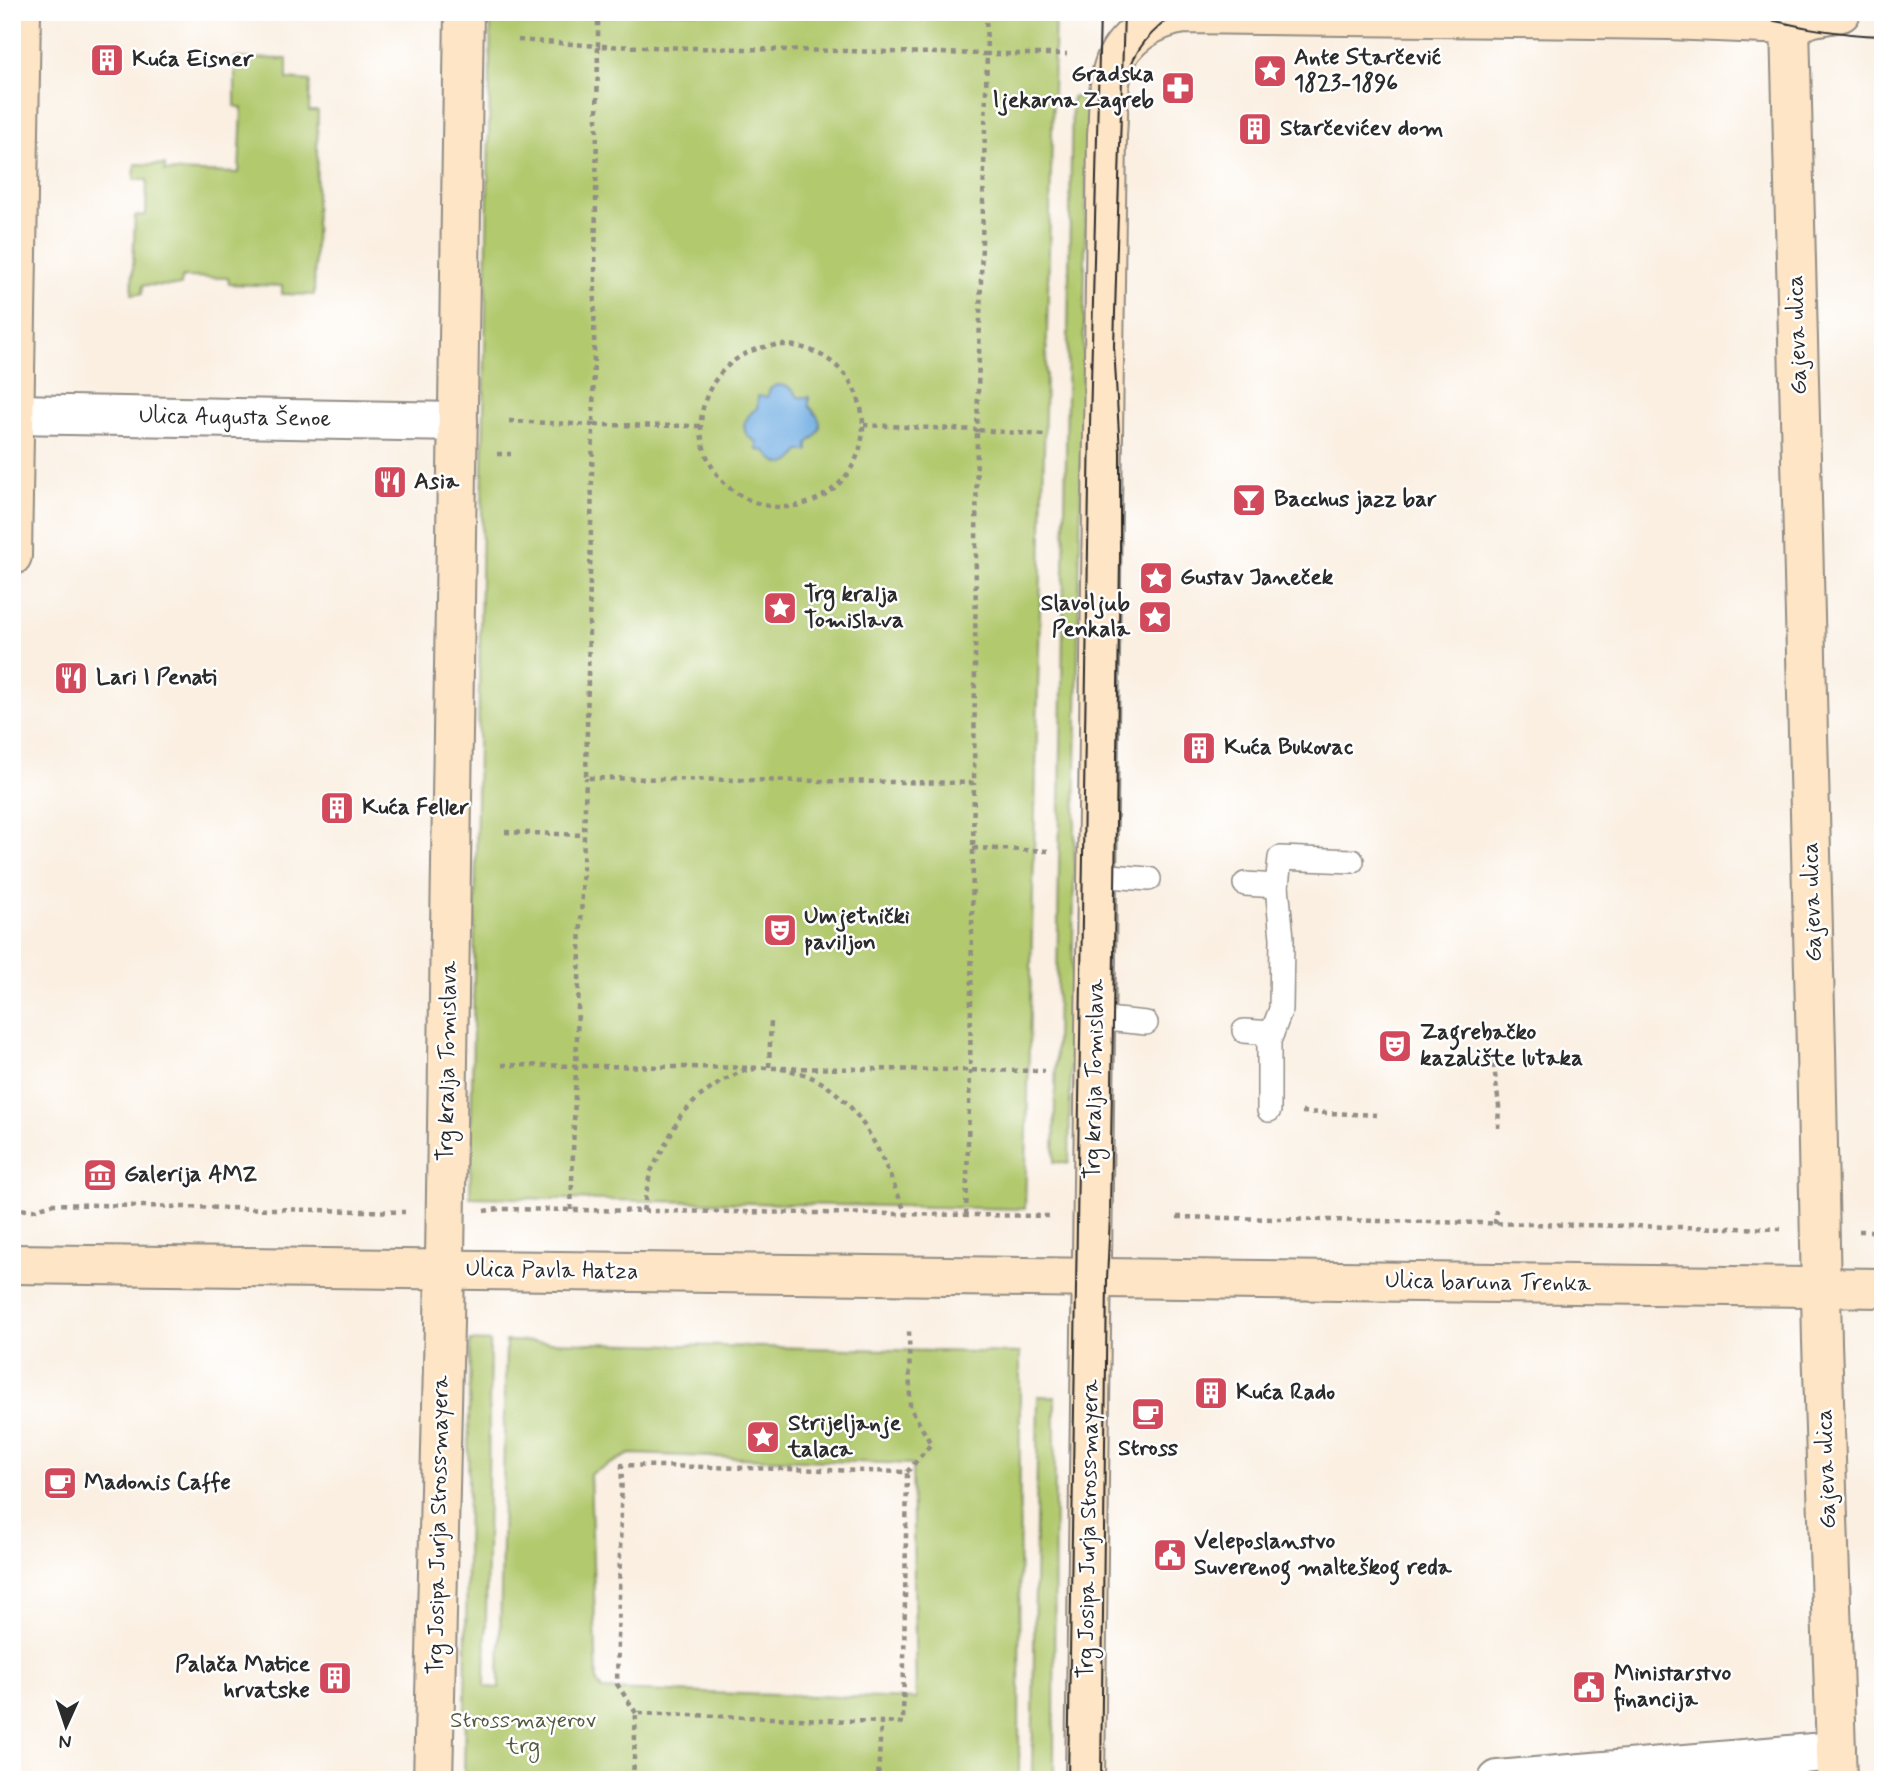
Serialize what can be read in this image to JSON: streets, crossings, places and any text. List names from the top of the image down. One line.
{"streets":{"street":["Gajeva ulica","Ulica Augusta Šenoe","Trg kralja Tomislava","Ulica Pavla Hatza","Ulica baruna Trenka","Trg Josipa Jurja Strossmayera"]},"crossings":[["Gajeva ulica","Ulica baruna Trenka"],["Ulica Augusta Šenoe","Trg kralja Tomislava"],["Trg kralja Tomislava","Ulica Pavla Hatza"],["Trg kralja Tomislava","Ulica baruna Trenka"],["Trg kralja Tomislava","Trg Josipa Jurja Strossmayera"],["Ulica Pavla Hatza","Ulica baruna Trenka"],["Ulica Pavla Hatza","Trg Josipa Jurja Strossmayera"],["Ulica baruna Trenka","Trg Josipa Jurja Strossmayera"]],"parks":["Strossmayerov trg"],"places":{"building":["Kuća Eisner","Starčevićev dom","Kuća Bukovac","Kuća Feller","Kuća Rado","Palača Matice hrvatske"],"place":["Ante Starčević 1823-1896","Gustav Janeček","Trg kralja Tomislava","Slavoljub Penkala","Strijeljanje talaca"],"pharmacy":["Gradska ljekarna Zagreb"],"restaurant":["Asia","Lari I Penati"],"bar":["Bacchus jazz bar"],"theatre":["Umjetnički paviljon","Zagrebačko kazalište lutaka"],"museum":["Galerija AMZ"],"cafe":["Stross","Madonis Caffe"],"public building":["Veleposlanstvo Suverenog malteškog reda","Ministarstvo financija"]},"north":"bottom"}
